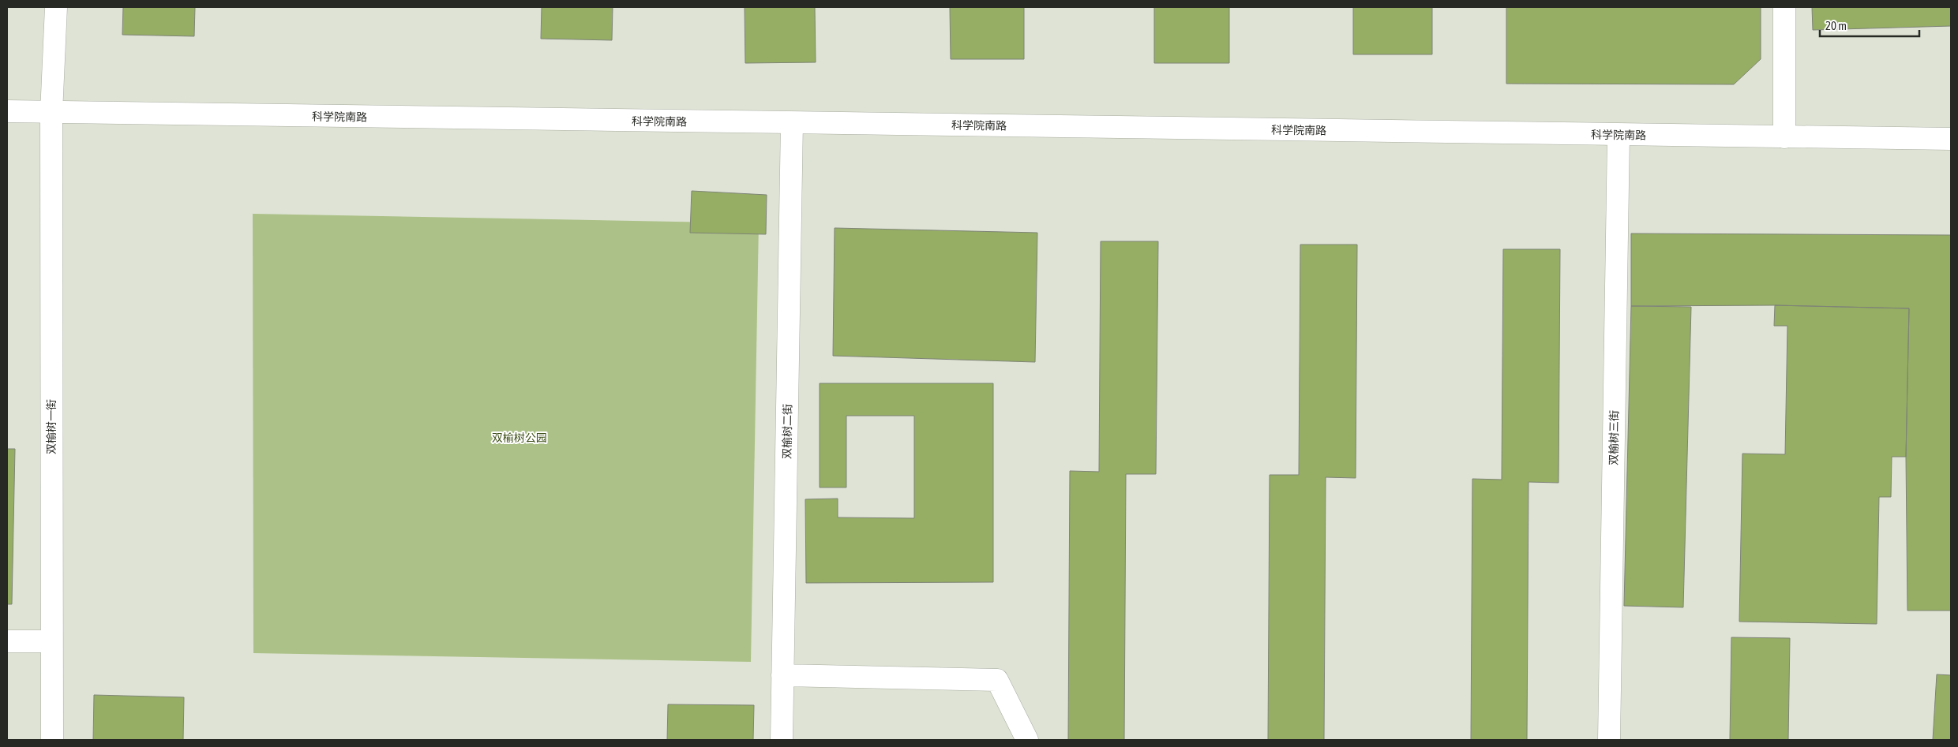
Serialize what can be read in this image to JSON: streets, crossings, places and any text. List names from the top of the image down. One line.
{"streets":{"street":["科学院南路","双榆树一街","双榆树二街","双榆树三街"]},"crossings":[["科学院南路","双榆树一街"],["科学院南路","双榆树二街"],["科学院南路","双榆树三街"]],"parks":["双榆树公园"],"scale_bar":"20 m"}
